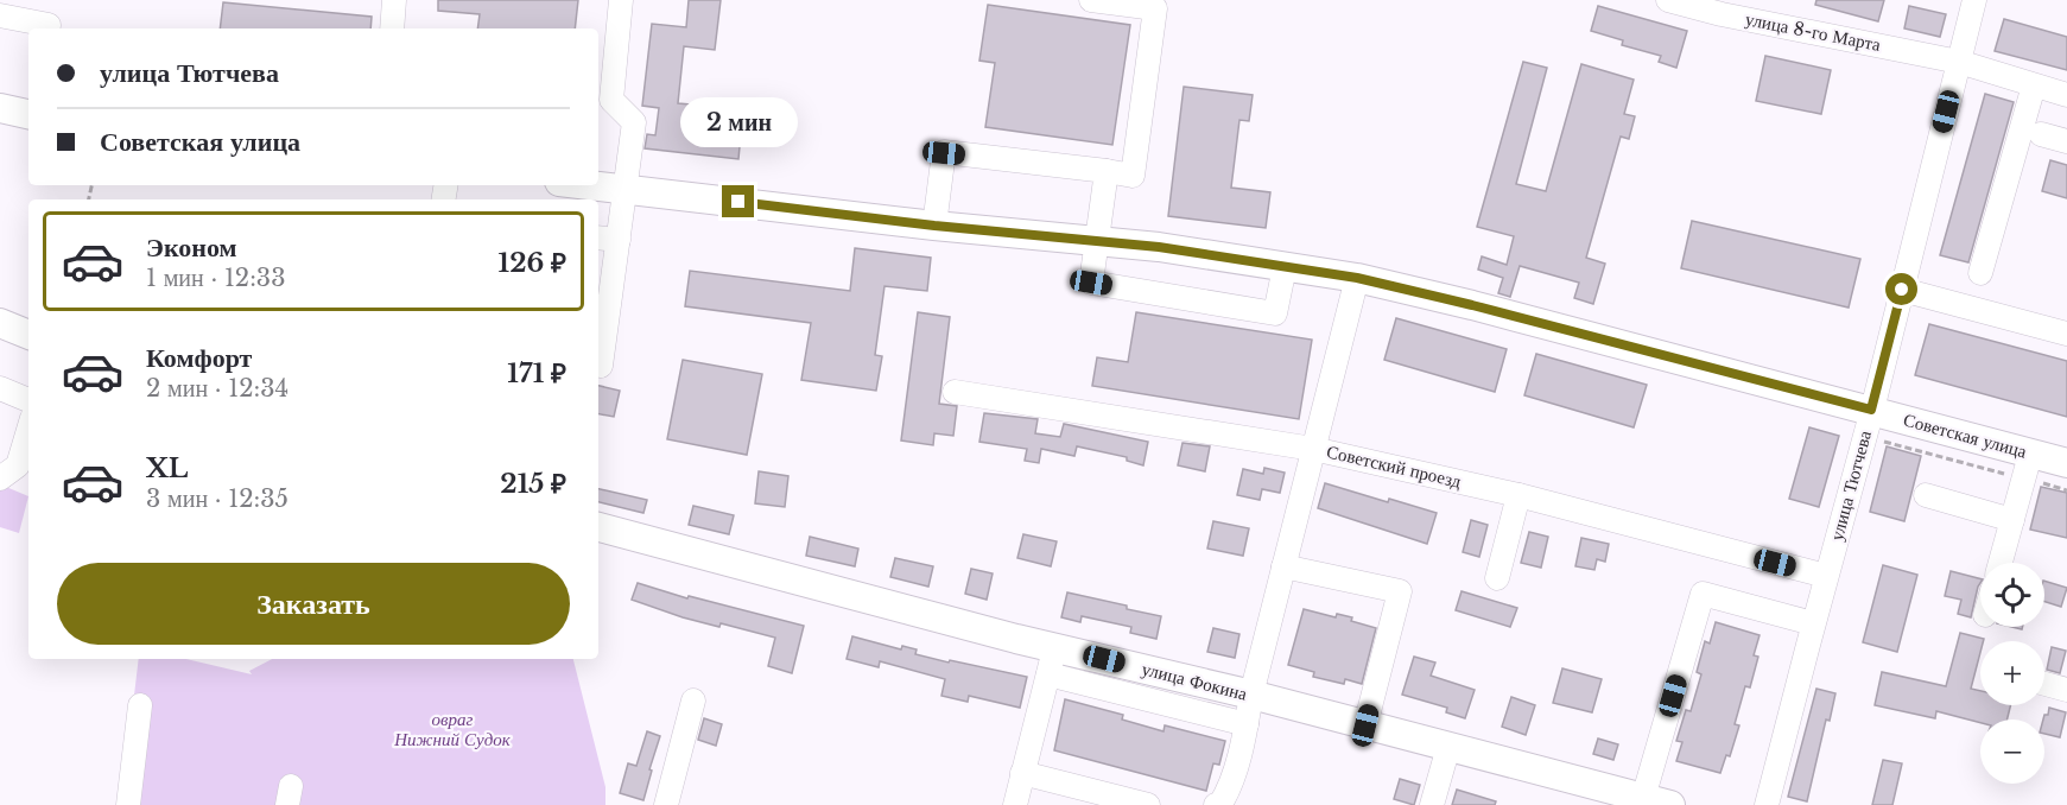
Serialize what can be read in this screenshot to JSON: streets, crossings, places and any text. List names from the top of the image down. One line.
{"streets":{"main road":["Советская улица","улица Фокина"],"street":["улица 8-го Марта","Советский проезд","улица Тютчева"]},"crossings":[["улица 8-го Марта","улица Тютчева"],["Советская улица","улица Тютчева"],["Советский проезд","улица Тютчева"]],"parks":["овраг Нижний Судок"],"page":{"banner":["улица Тютчева","Советская улица"],"bubble":"2 мин","list":[{"name":"Эконом","note":"1 мин · 12:33","value":"126 ₽"},{"name":"Комфорт","note":"2 мин · 12:34","value":"171 ₽"},{"name":"XL","note":"3 мин · 12:35","value":"215 ₽"}],"buttons":"Заказать","map_buttons":["+","−"]}}
